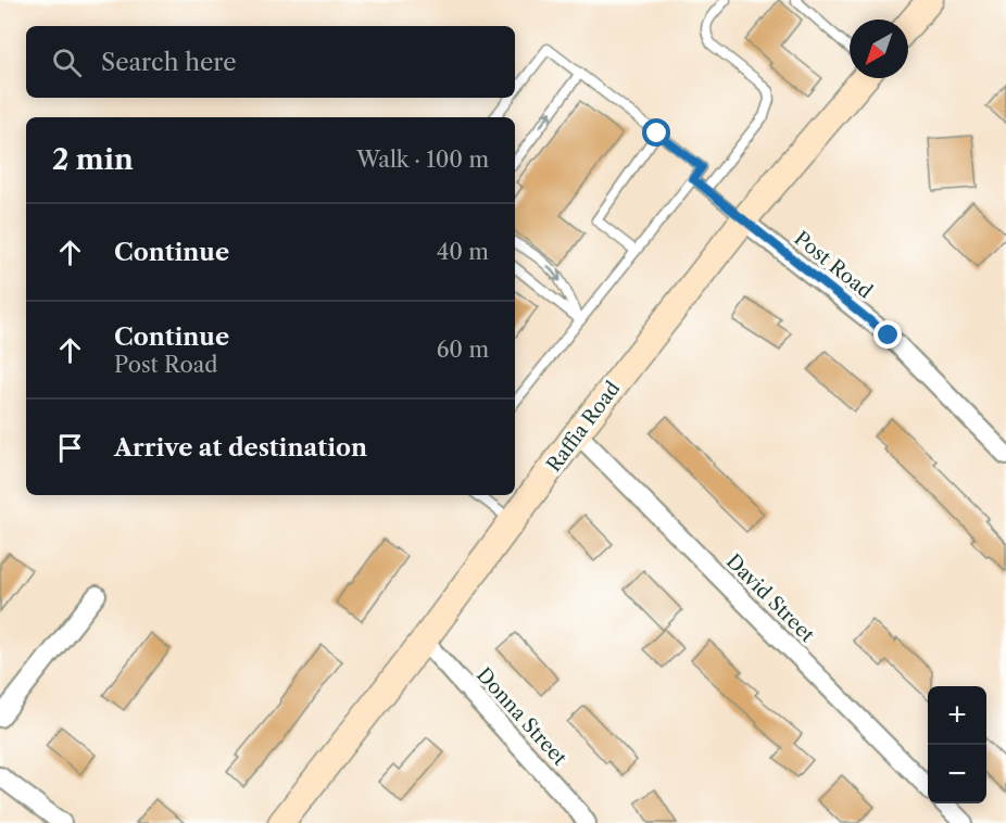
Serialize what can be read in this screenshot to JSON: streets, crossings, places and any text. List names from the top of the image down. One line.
{"streets":{"main road":["Raffia Road"],"street":["Post Road","David Street","Donna Street"]},"crossings":[["Post Road","Raffia Road"],["Raffia Road","David Street"],["Raffia Road","Donna Street"]],"north":"bottom left","page":{"search":"Search here","heading":["2 min","Walk · 100 m"],"list":[["Continue","40 m"],["Continue","Post Road","60 m"],"Arrive at destination"],"map_buttons":["+","−"]}}
